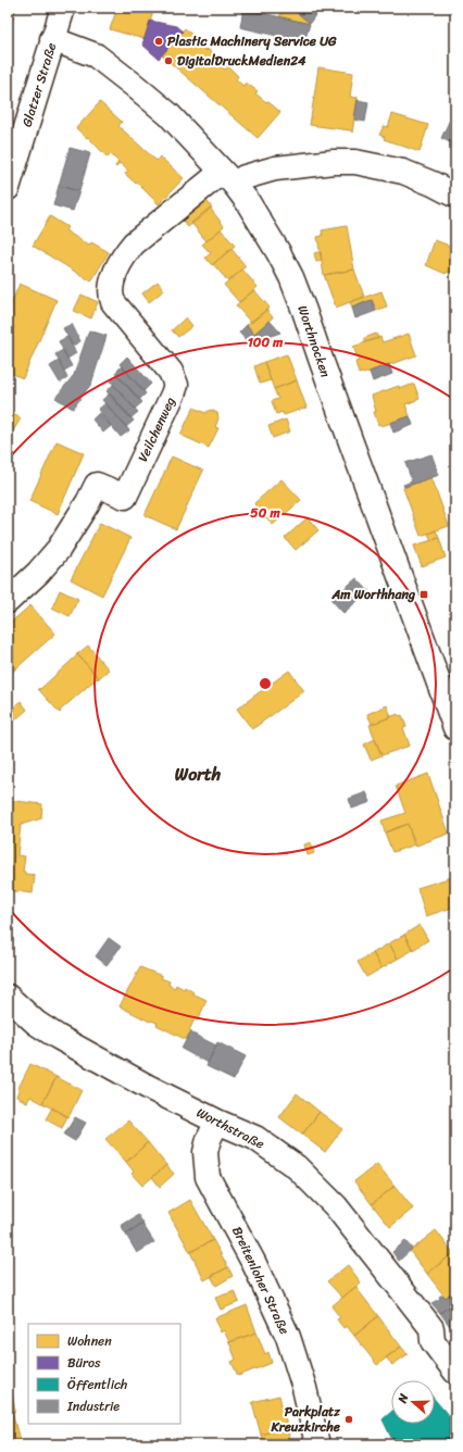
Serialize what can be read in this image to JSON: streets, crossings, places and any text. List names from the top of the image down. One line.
{"streets":{"street":["Glatzer Straße","Worthnocken","Veilchenweg","Worthstraße","Breitenloher Straße"]},"crossings":[["Glatzer Straße","Worthnocken"],["Worthnocken","Veilchenweg"],["Worthstraße","Breitenloher Straße"]],"districts":["Worth"],"places":{"other":["Plastic Machinery Service UG","DigitalDruckMedien24","Parkplatz Kreuzkirche"],"transit":["Am Worthhang"]},"legend":["Wohnen","Büros","Öffentlich","Industrie"],"north":"left","rings":["100 m","50 m"]}
